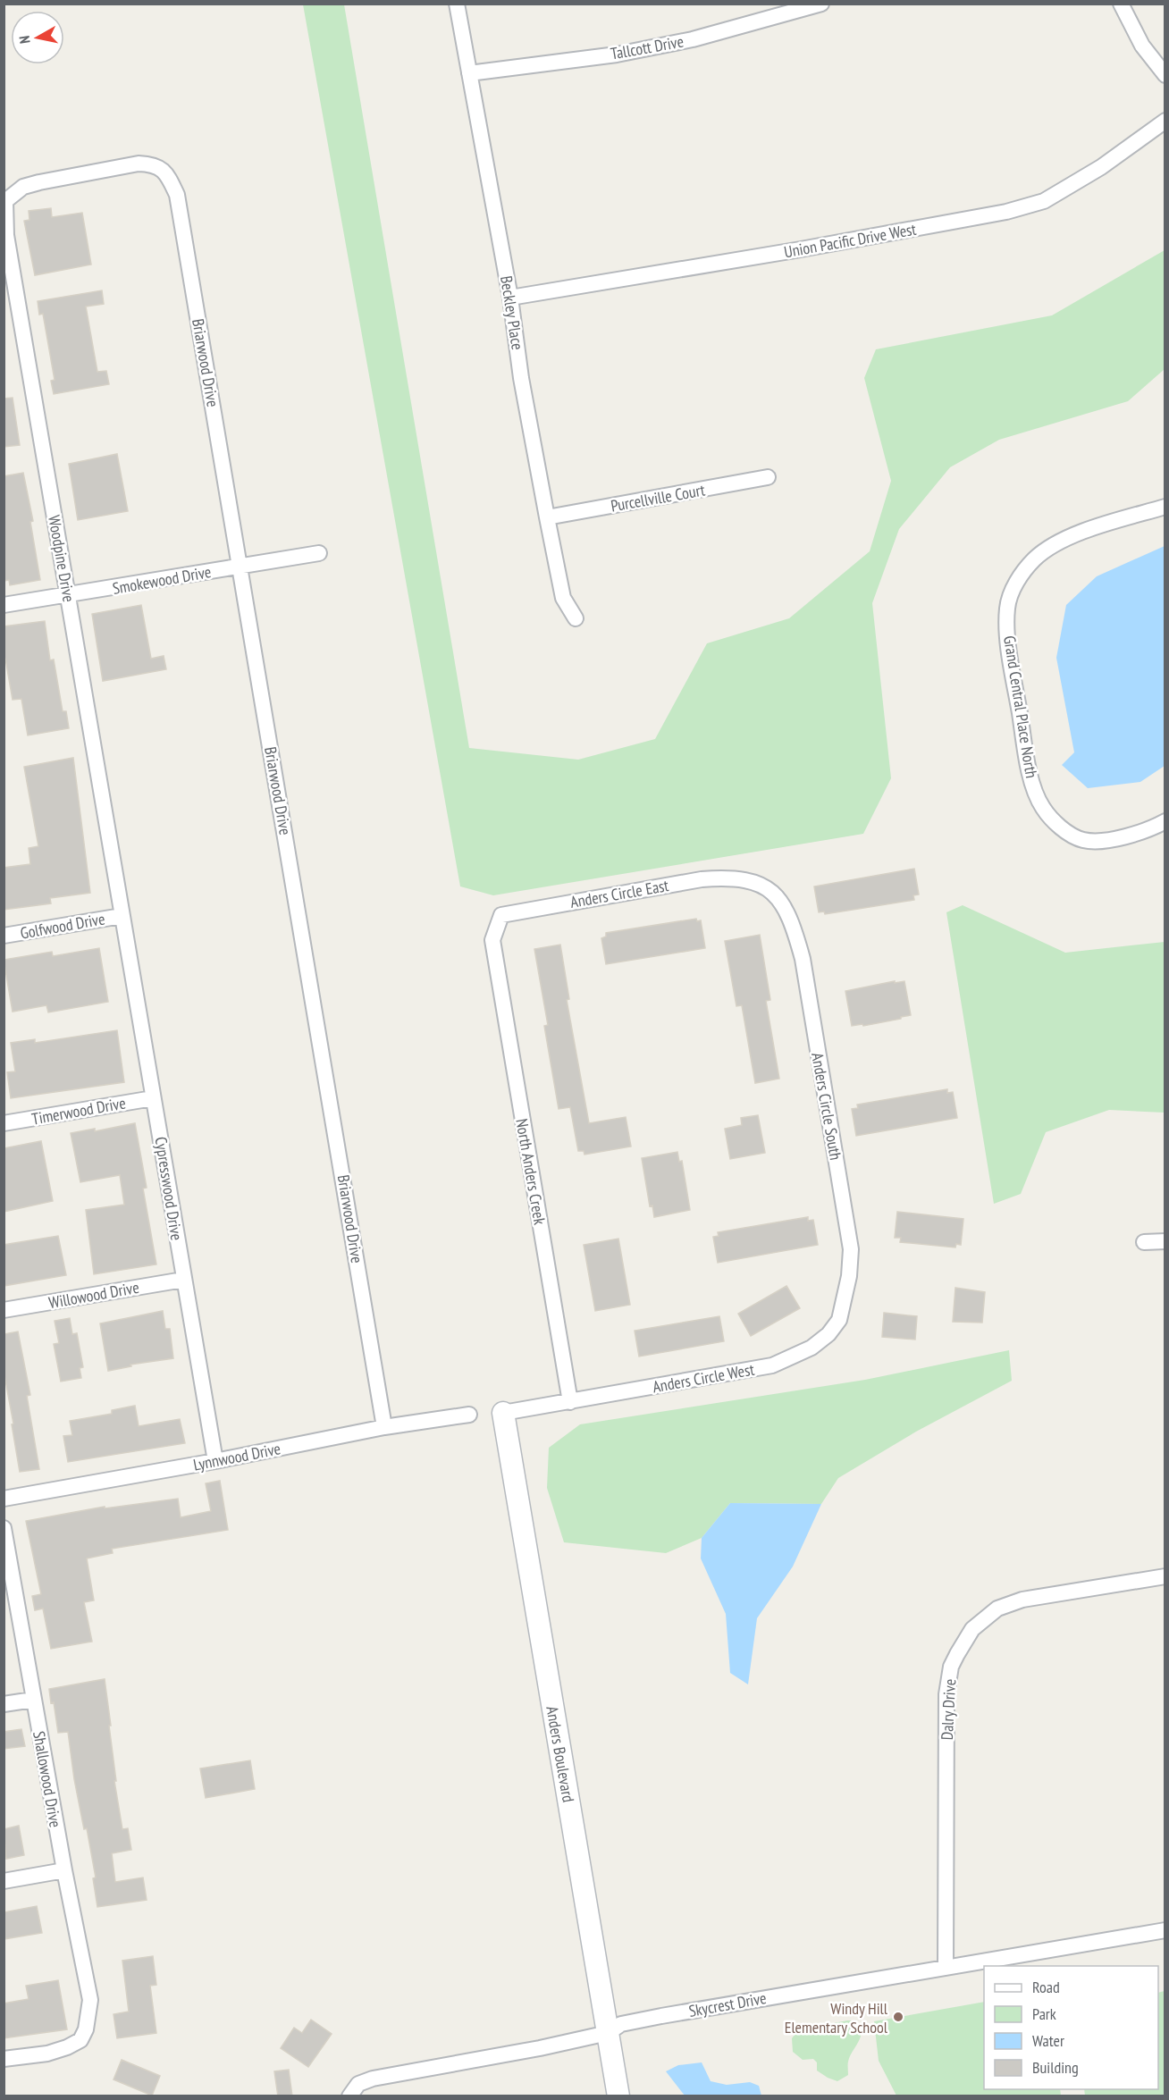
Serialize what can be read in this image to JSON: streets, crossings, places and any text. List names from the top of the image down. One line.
{"streets":{"street":["Tallcott Drive","Union Pacific Drive West","Beckley Place","Briarwood Drive","Purcellville Court","Woodpine Drive","Smokewood Drive","Grand Central Place North","Anders Circle East","Golfwood Drive","Anders Circle South","Timerwood Drive","North Anders Creek","Cypresswood Drive","Willowood Drive","Anders Circle West","Lynnwood Drive","Dalry Drive","Anders Boulevard","Shallowood Drive","Skycrest Drive"]},"crossings":[["Tallcott Drive","Beckley Place"],["Union Pacific Drive West","Beckley Place"],["Beckley Place","Purcellville Court"],["Briarwood Drive","Woodpine Drive"],["Briarwood Drive","Smokewood Drive"],["Briarwood Drive","Lynnwood Drive"],["Woodpine Drive","Smokewood Drive"],["Woodpine Drive","Golfwood Drive"],["Woodpine Drive","Cypresswood Drive"],["Anders Circle East","Anders Circle South"],["Anders Circle East","North Anders Creek"],["Golfwood Drive","Cypresswood Drive"],["Anders Circle South","Anders Circle West"],["Timerwood Drive","Cypresswood Drive"],["North Anders Creek","Anders Circle West"],["Cypresswood Drive","Willowood Drive"],["Cypresswood Drive","Lynnwood Drive"],["Anders Circle West","Anders Boulevard"],["Dalry Drive","Skycrest Drive"],["Anders Boulevard","Skycrest Drive"]],"places":["Windy Hill Elementary School"],"legend":["Road","Park","Water","Building"],"north":"left"}
